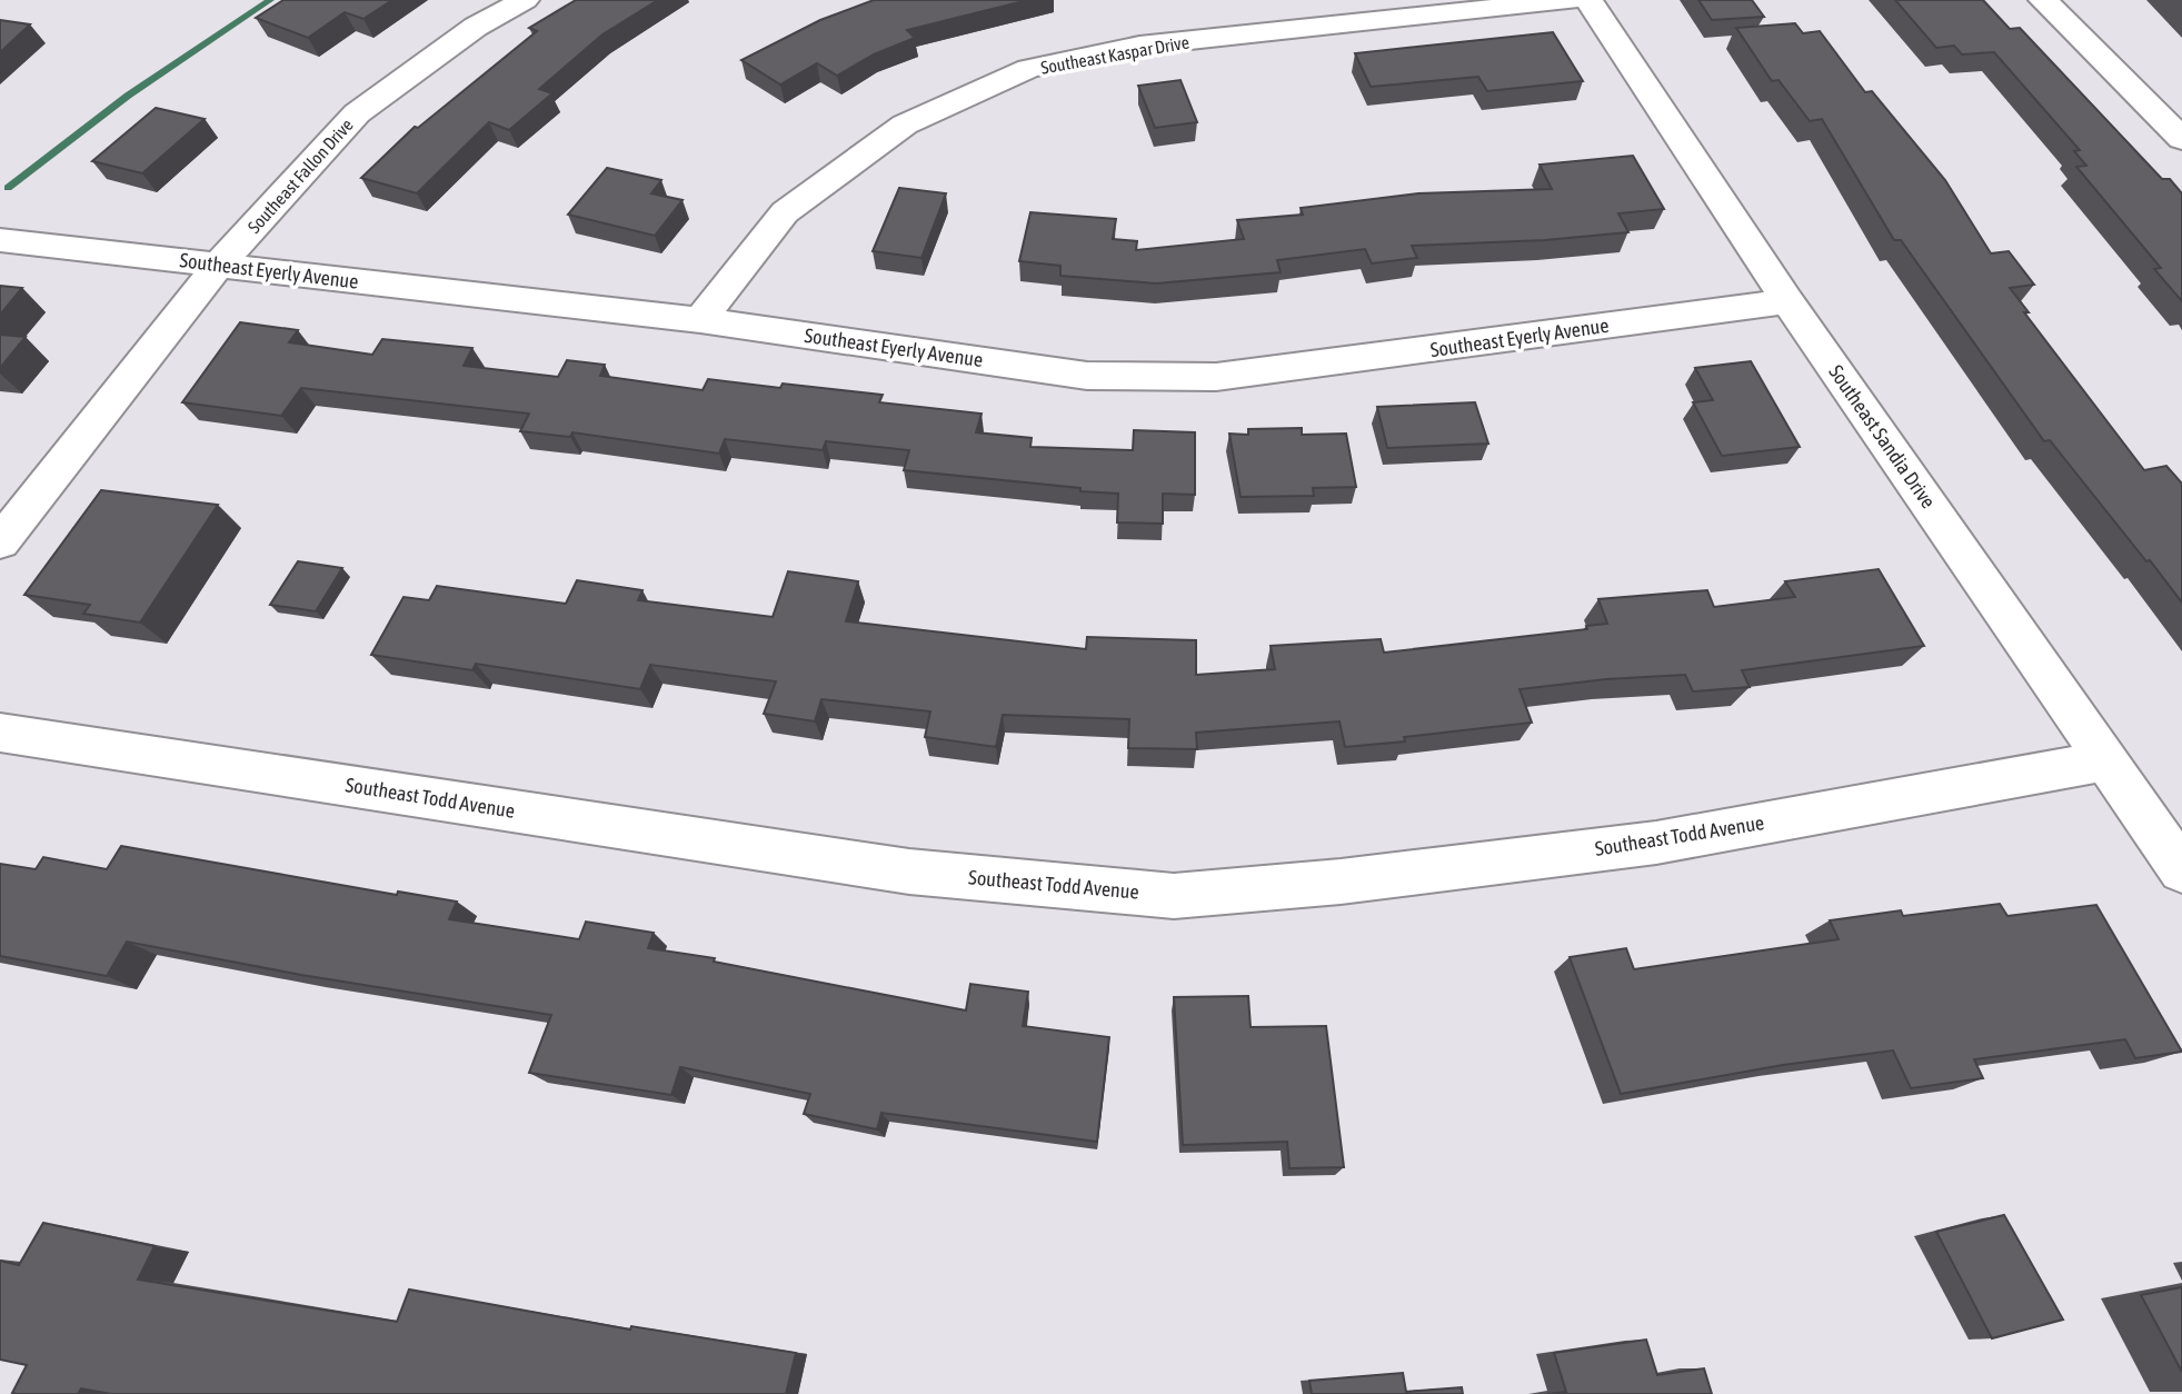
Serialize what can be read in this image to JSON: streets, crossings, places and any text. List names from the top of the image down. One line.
{"streets":{"street":["Southeast Kaspar Drive","Southeast Fallon Drive","Southeast Eyerly Avenue","Southeast Sandia Drive","Southeast Todd Avenue"]},"crossings":[["Southeast Kaspar Drive","Southeast Eyerly Avenue"],["Southeast Fallon Drive","Southeast Eyerly Avenue"],["Southeast Eyerly Avenue","Southeast Sandia Drive"],["Southeast Sandia Drive","Southeast Todd Avenue"]]}
